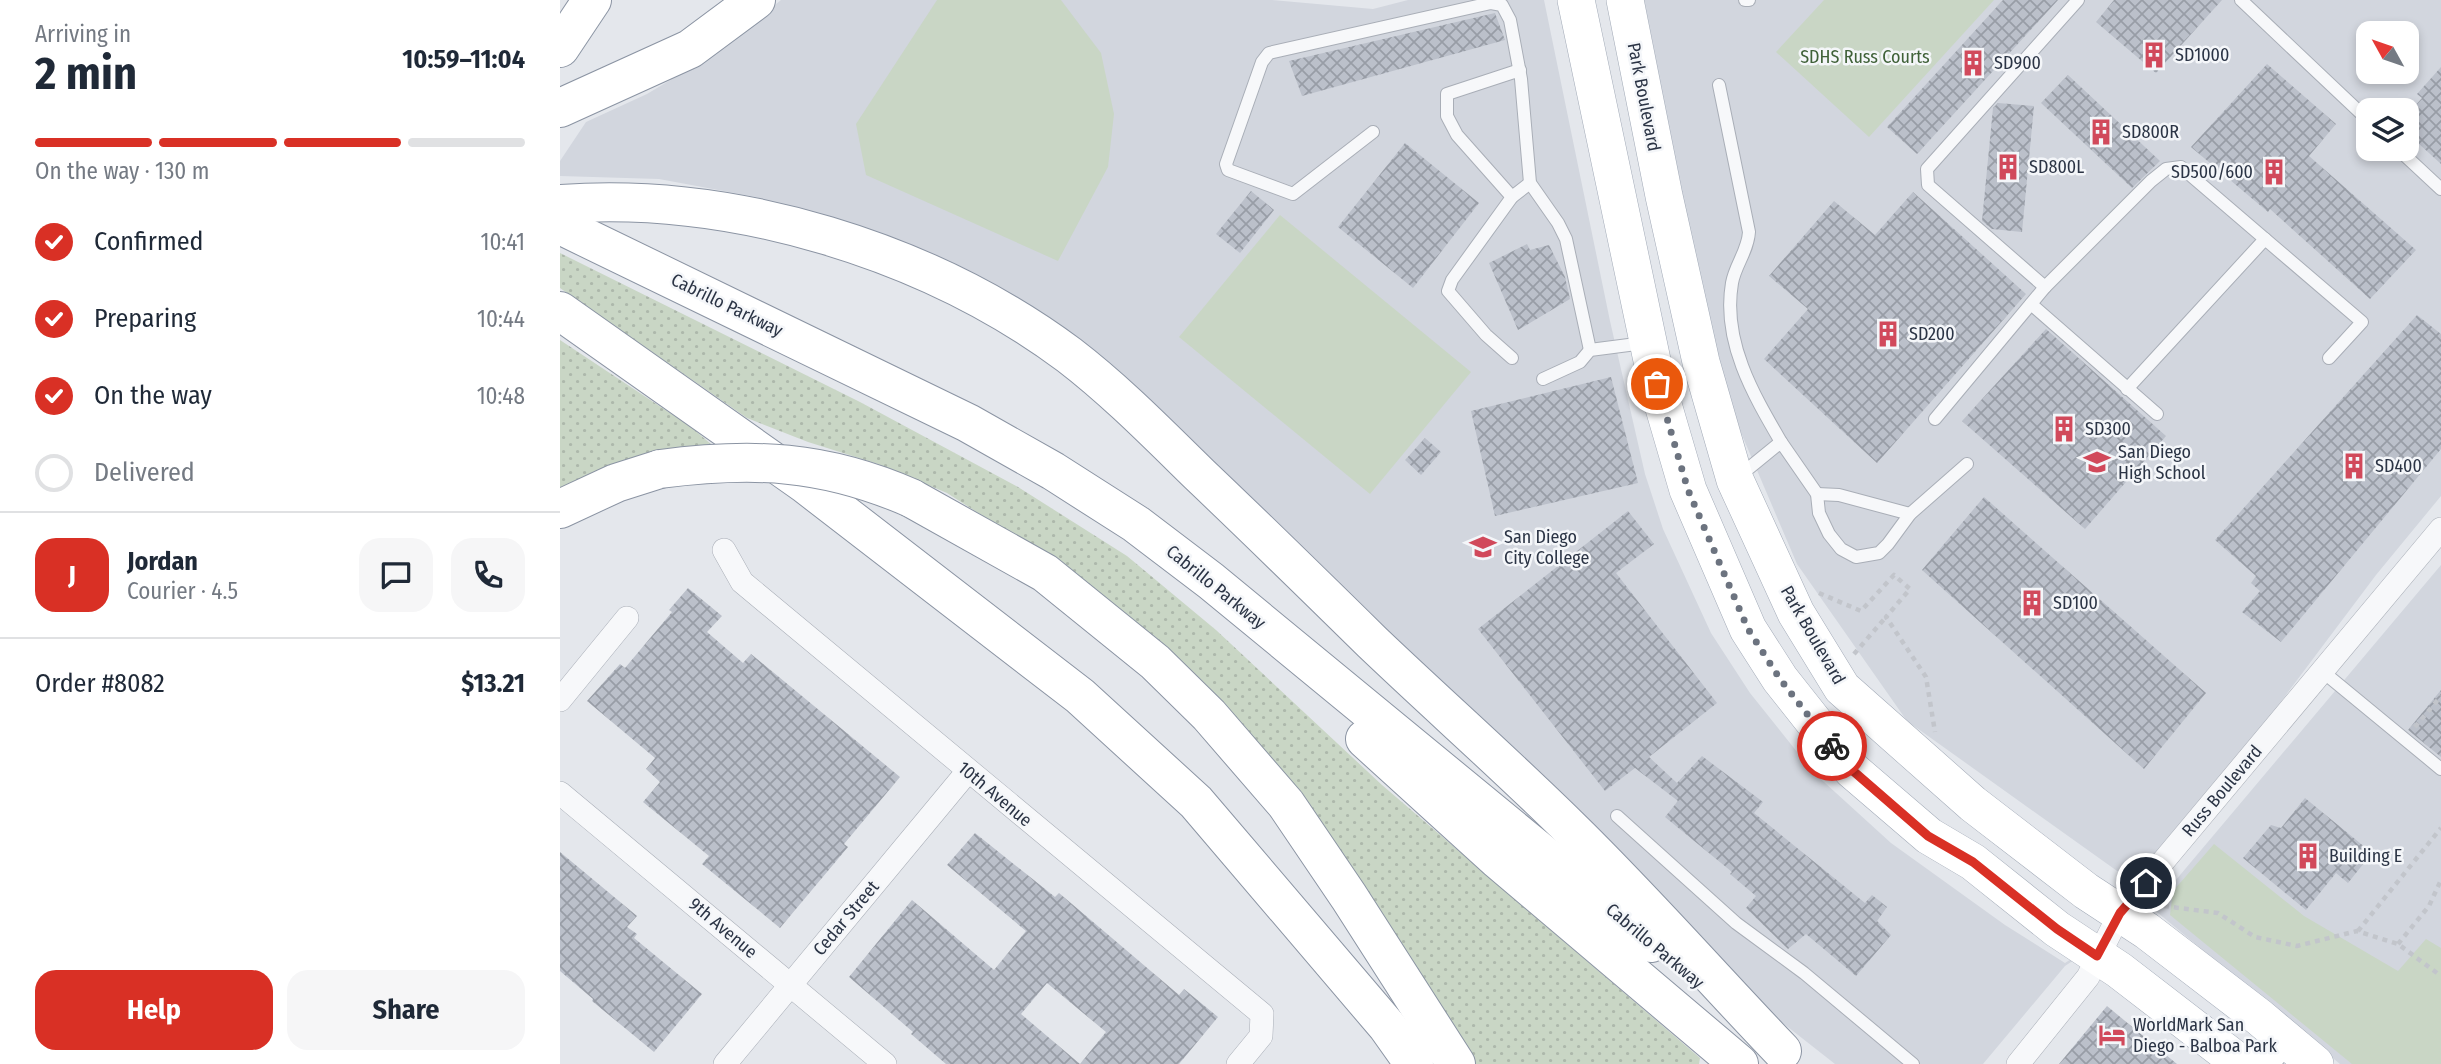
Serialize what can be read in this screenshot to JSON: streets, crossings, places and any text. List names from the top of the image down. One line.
{"streets":{"highway":["Cabrillo Parkway"],"main road":["Park Boulevard"],"street":["Russ Boulevard","10th Avenue","Cedar Street","9th Avenue"]},"crossings":[["Park Boulevard","Russ Boulevard"],["10th Avenue","Cedar Street"],["Cedar Street","9th Avenue"]],"parks":["SDHS Russ Courts"],"places":{"building":["SD1000","SD900","SD800R","SD800L","SD500/600","SD200","SD300","SD400","SD100","Building E"],"school or university":["San Diego High School","San Diego City College"],"hotel":["WorldMark San Diego - Balboa Park"]},"north":"top left","page":{"heading":["2 min","Arriving in","10:59–11:04"],"panel":["Jordan","Courier · 4.5","Order #8082","$13.21"],"bar":"On the way · 130 m","list":[["Confirmed","10:41"],["Preparing","10:44"],["On the way","10:48"],"Delivered"],"round":"J","buttons":["Help","Share"]}}
